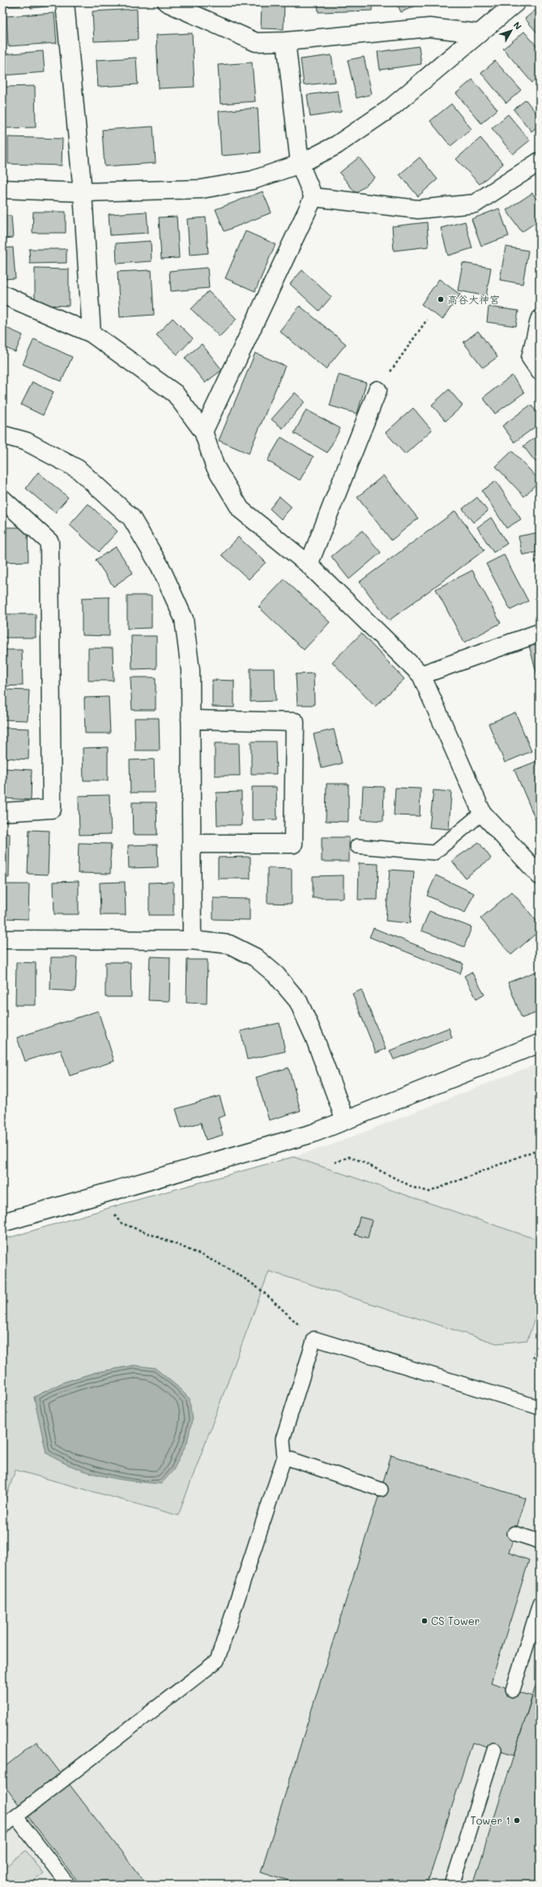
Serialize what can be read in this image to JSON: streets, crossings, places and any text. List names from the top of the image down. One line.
{"places":["高谷大神宮","CS Tower","Tower 1"],"north":"top right"}
